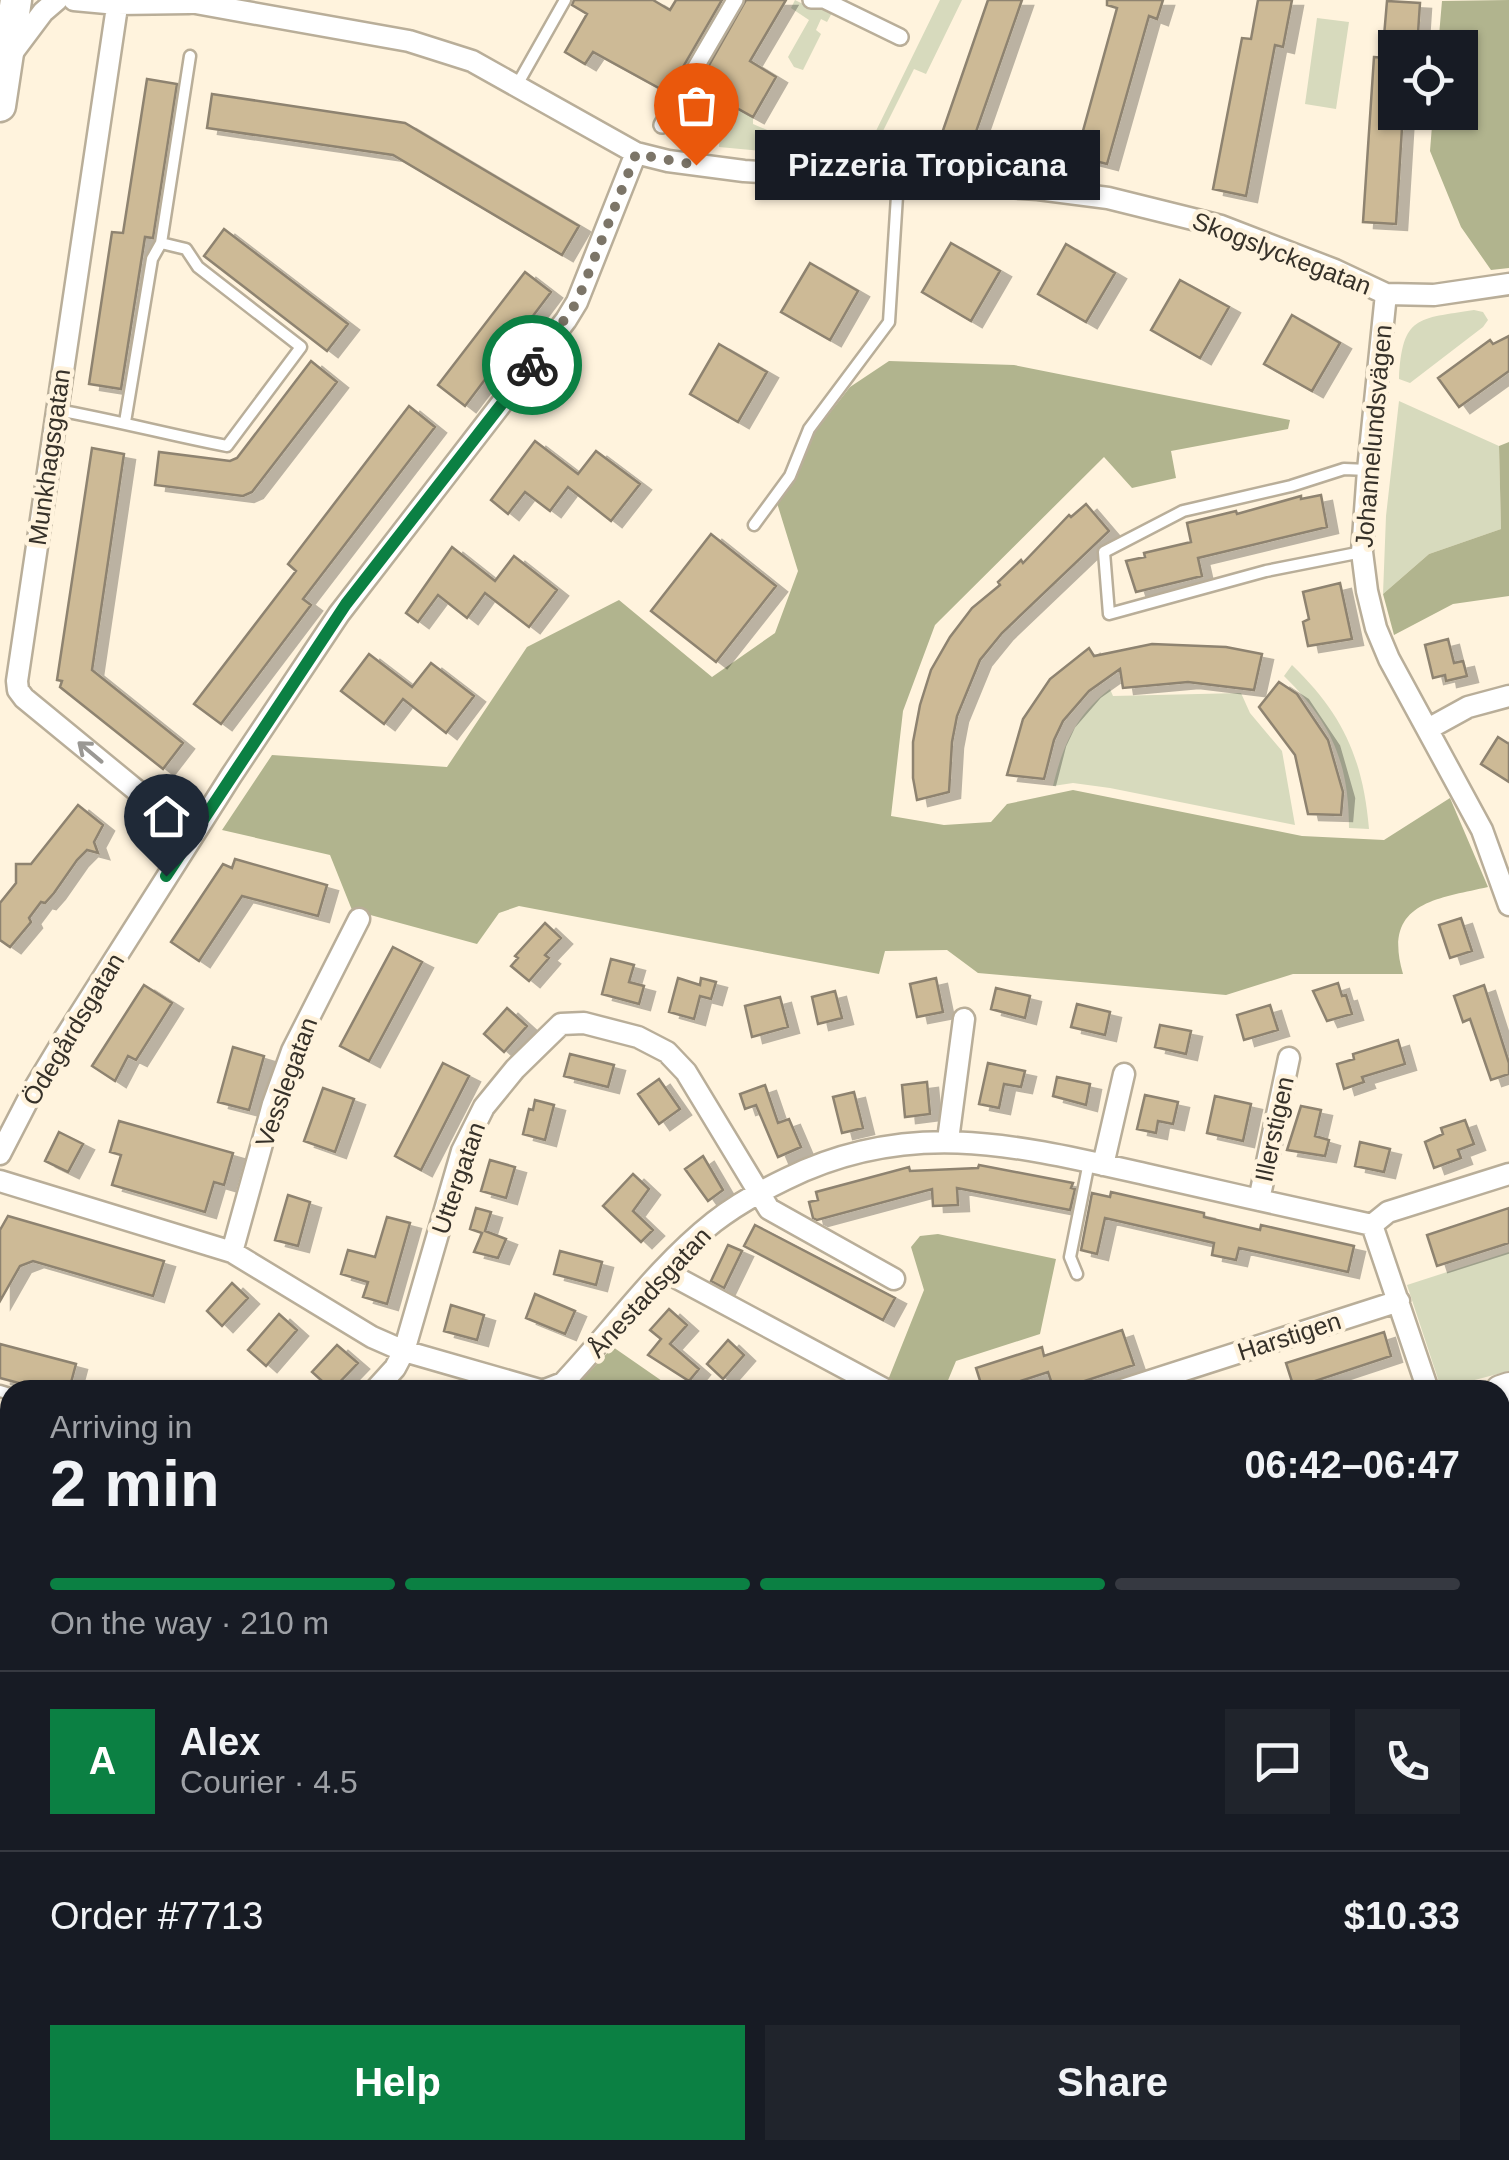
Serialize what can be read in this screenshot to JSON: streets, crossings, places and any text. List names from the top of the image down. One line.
{"streets":{"street":["Skogslyckegatan","Johannelundsvägen","Munkhagsgatan","Ödegårdsgatan","Vesslegatan","Illerstigen","Uttergatan","Ånestadsgatan","Harstigen"]},"crossings":[["Skogslyckegatan","Johannelundsvägen"],["Skogslyckegatan","Munkhagsgatan"],["Skogslyckegatan","Ödegårdsgatan"],["Munkhagsgatan","Ödegårdsgatan"],["Vesslegatan","Ånestadsgatan"],["Illerstigen","Ånestadsgatan"],["Uttergatan","Ånestadsgatan"]],"one_way":["Munkhagsgatan"],"places":["Pizzeria Tropicana"],"page":{"bubble":"Pizzeria Tropicana","heading":["2 min","Arriving in","06:42–06:47"],"panel":["Alex","Courier · 4.5","Order #7713","$10.33"],"bar":"On the way · 210 m","round":"A","buttons":["Help","Share"]}}
